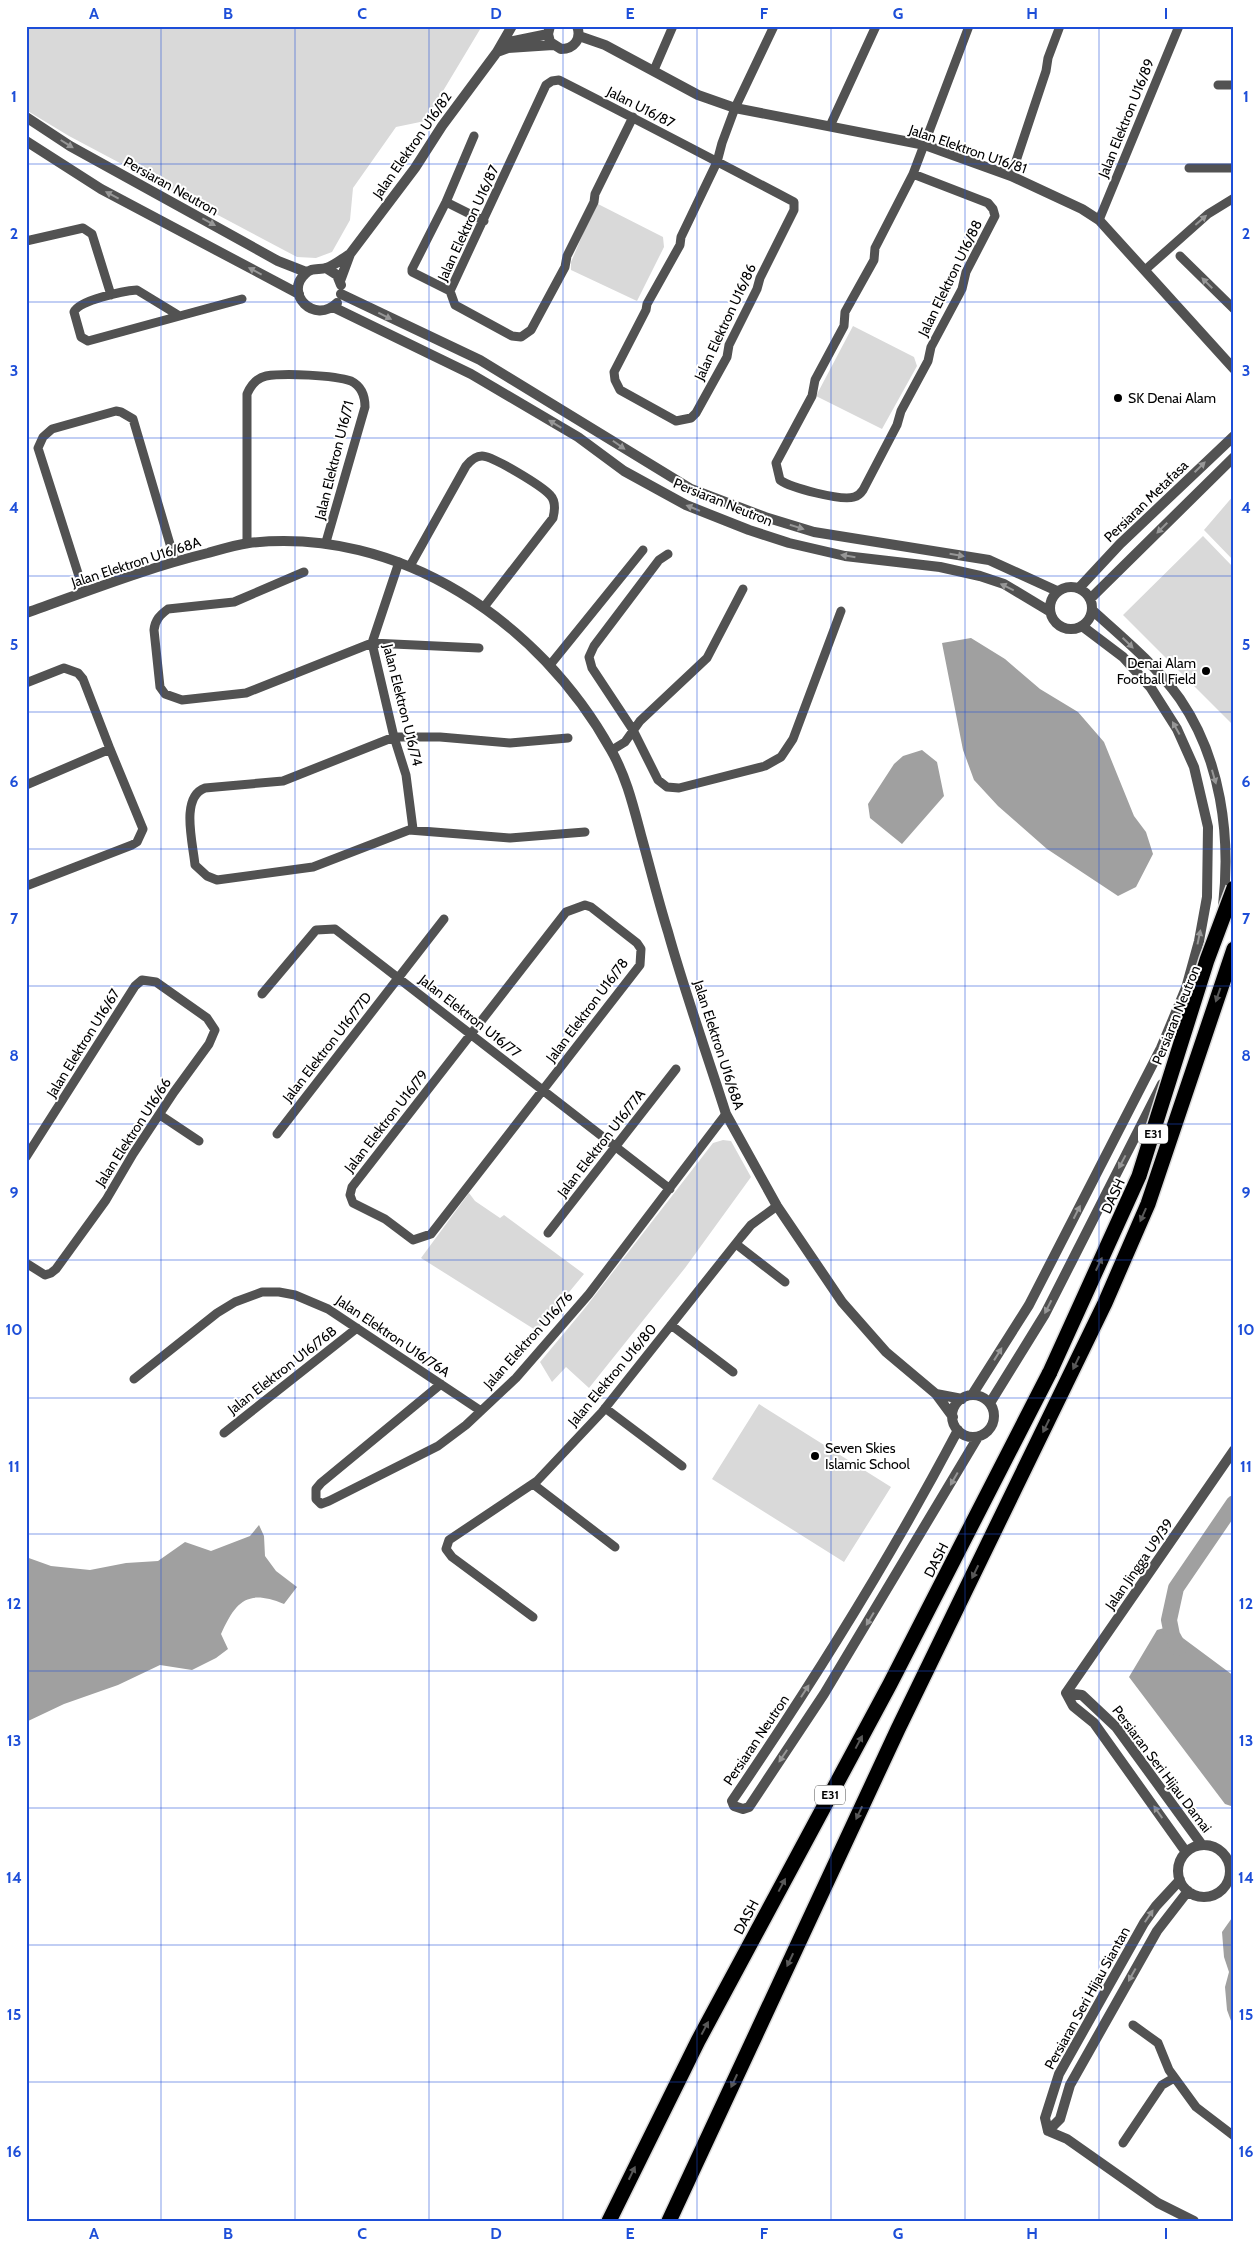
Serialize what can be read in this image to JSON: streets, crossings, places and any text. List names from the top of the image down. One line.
{"streets":{"highway":["E31","DASH"],"street":["Jalan U16/87","Jalan Elektron U16/89","Jalan Elektron U16/82","Jalan Elektron U16/81","Persiaran Neutron","Jalan Elektron U16/87","Jalan Elektron U16/88","Jalan Elektron U16/86","Jalan Elektron U16/71","Persiaran Metafasa","Jalan Elektron U16/68A","Jalan Elektron U16/74","Jalan Elektron U16/78","Jalan Elektron U16/77","Jalan Elektron U16/67","Jalan Elektron U16/77D","Jalan Elektron U16/79","Jalan Elektron U16/66","Jalan Elektron U16/77A","Jalan Elektron U16/76A","Jalan Elektron U16/76","Jalan Elektron U16/76B","Jalan Elektron U16/80","Jalan Jingga U9/39","Persiaran Seri Hijau Damai","Persiaran Seri Hijau Siantan"]},"crossings":[["Jalan U16/87","Jalan Elektron U16/87"],["Jalan U16/87","Jalan Elektron U16/86"],["Jalan Elektron U16/89","Jalan Elektron U16/81"],["Jalan Elektron U16/81","Jalan Elektron U16/86"],["Persiaran Neutron","Persiaran Metafasa"],["Persiaran Neutron","Jalan Elektron U16/68A"],["Jalan Elektron U16/71","Jalan Elektron U16/68A"],["Jalan Elektron U16/68A","Jalan Elektron U16/74"],["Jalan Elektron U16/68A","Jalan Elektron U16/76"],["Jalan Elektron U16/68A","Jalan Elektron U16/80"],["Jalan Elektron U16/78","Jalan Elektron U16/77"],["Jalan Elektron U16/78","Jalan Elektron U16/79"],["Jalan Elektron U16/77","Jalan Elektron U16/77D"],["Jalan Elektron U16/77","Jalan Elektron U16/79"],["Jalan Elektron U16/77","Jalan Elektron U16/77A"],["Jalan Elektron U16/77","Jalan Elektron U16/76"],["Jalan Elektron U16/67","Jalan Elektron U16/66"],["Jalan Elektron U16/76A","Jalan Elektron U16/76"],["Jalan Elektron U16/76A","Jalan Elektron U16/76B"],["Jalan Jingga U9/39","Persiaran Seri Hijau Damai"],["Persiaran Seri Hijau Damai","Persiaran Seri Hijau Siantan"]],"places":["SK Denai Alam","Denai Alam Football Field","Seven Skies Islamic School"],"grid":{"columns":["A","B","C","D","E","F","G","H","I"],"rows":["1","2","3","4","5","6","7","8","9","10","11","12","13","14","15","16"]}}
